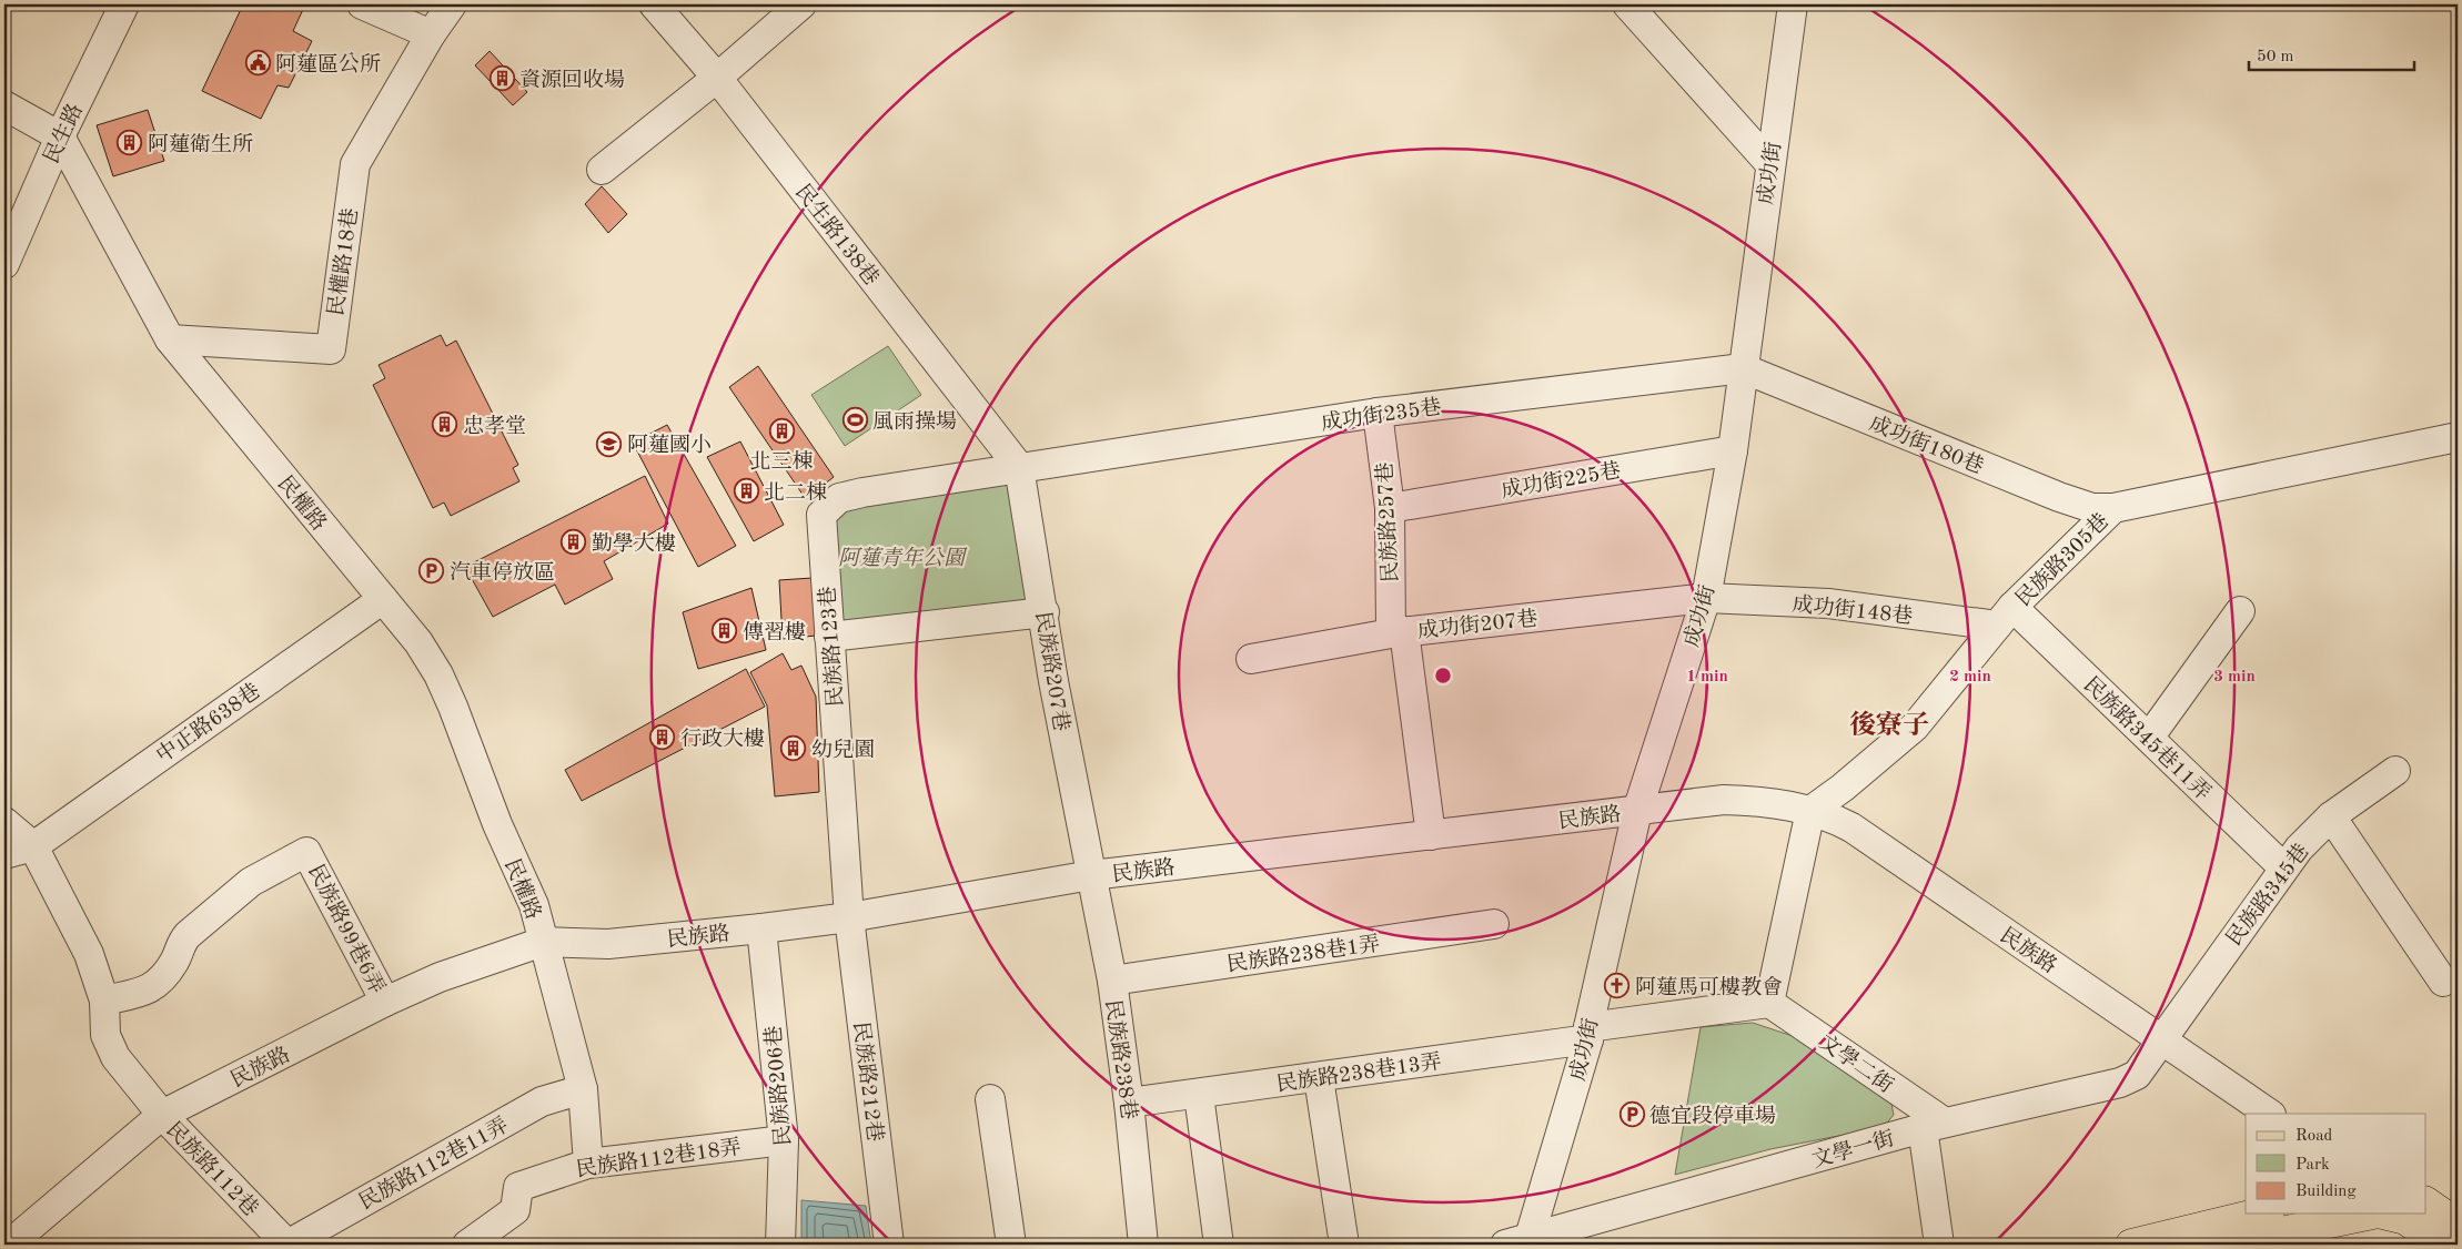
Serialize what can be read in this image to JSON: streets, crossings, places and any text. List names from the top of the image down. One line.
{"streets":{"street":["民生路","成功街","民生路138巷","民權路18巷","成功街235巷","成功街180巷","成功街225巷","民權路","民族路257巷","民族路305巷","成功街148巷","成功街207巷","民族路123巷","民族路207巷","中正路638巷","民族路345巷11弄","民族路","民族路345巷","民族路99巷6弄","民族路238巷1弄","民族路238巷","文學二街","民族路238巷13弄","民族路212巷","民族路206巷","文學一街","民族路112巷18弄","民族路112巷11弄","民族路112巷"]},"crossings":[["民生路","民權路"],["成功街","成功街235巷"],["成功街","成功街180巷"],["成功街","成功街225巷"],["成功街","成功街148巷"],["成功街","成功街207巷"],["成功街","民族路"],["成功街","民族路238巷13弄"],["成功街","文學一街"],["民生路138巷","成功街235巷"],["民生路138巷","民族路123巷"],["民生路138巷","民族路207巷"],["民權路18巷","民權路"],["成功街235巷","成功街180巷"],["成功街235巷","民族路257巷"],["成功街235巷","民族路123巷"],["成功街235巷","民族路207巷"],["成功街180巷","民族路305巷"],["成功街225巷","民族路257巷"],["民權路","中正路638巷"],["民權路","民族路"],["民權路","民族路112巷18弄"],["民權路","民族路112巷11弄"],["民族路257巷","成功街207巷"],["民族路257巷","民族路"],["民族路305巷","成功街148巷"],["民族路305巷","民族路345巷11弄"],["民族路305巷","民族路"],["成功街148巷","成功街207巷"],["成功街148巷","民族路345巷11弄"],["民族路123巷","民族路207巷"],["民族路123巷","民族路"],["民族路123巷","民族路212巷"],["民族路207巷","民族路"],["民族路207巷","民族路238巷"],["中正路638巷","民族路112巷"],["民族路345巷11弄","民族路345巷"],["民族路","民族路345巷"],["民族路","民族路99巷6弄"],["民族路","民族路238巷"],["民族路","民族路212巷"],["民族路","民族路206巷"],["民族路","文學一街"],["民族路","民族路112巷"],["民族路345巷","文學一街"],["民族路99巷6弄","民族路112巷"],["民族路238巷1弄","民族路238巷"],["民族路238巷","民族路238巷13弄"],["文學二街","文學一街"],["民族路206巷","民族路112巷18弄"],["民族路112巷11弄","民族路112巷"]],"districts":["後寮子"],"parks":["阿蓮青年公園"],"places":{"public building":["阿蓮區公所"],"building":["資源回收場","阿蓮衛生所","忠孝堂","北三棟","北二棟","勤學大樓","傳習樓","行政大樓","幼兒園"],"sports":["風雨操場"],"school or university":["阿蓮國小"],"parking":["汽車停放區","德宜段停車場"],"church":["阿蓮馬可樓教會"]},"legend":["Road","Park","Building"],"scale_bar":"50 m","rings":["1 min","2 min","3 min"]}
